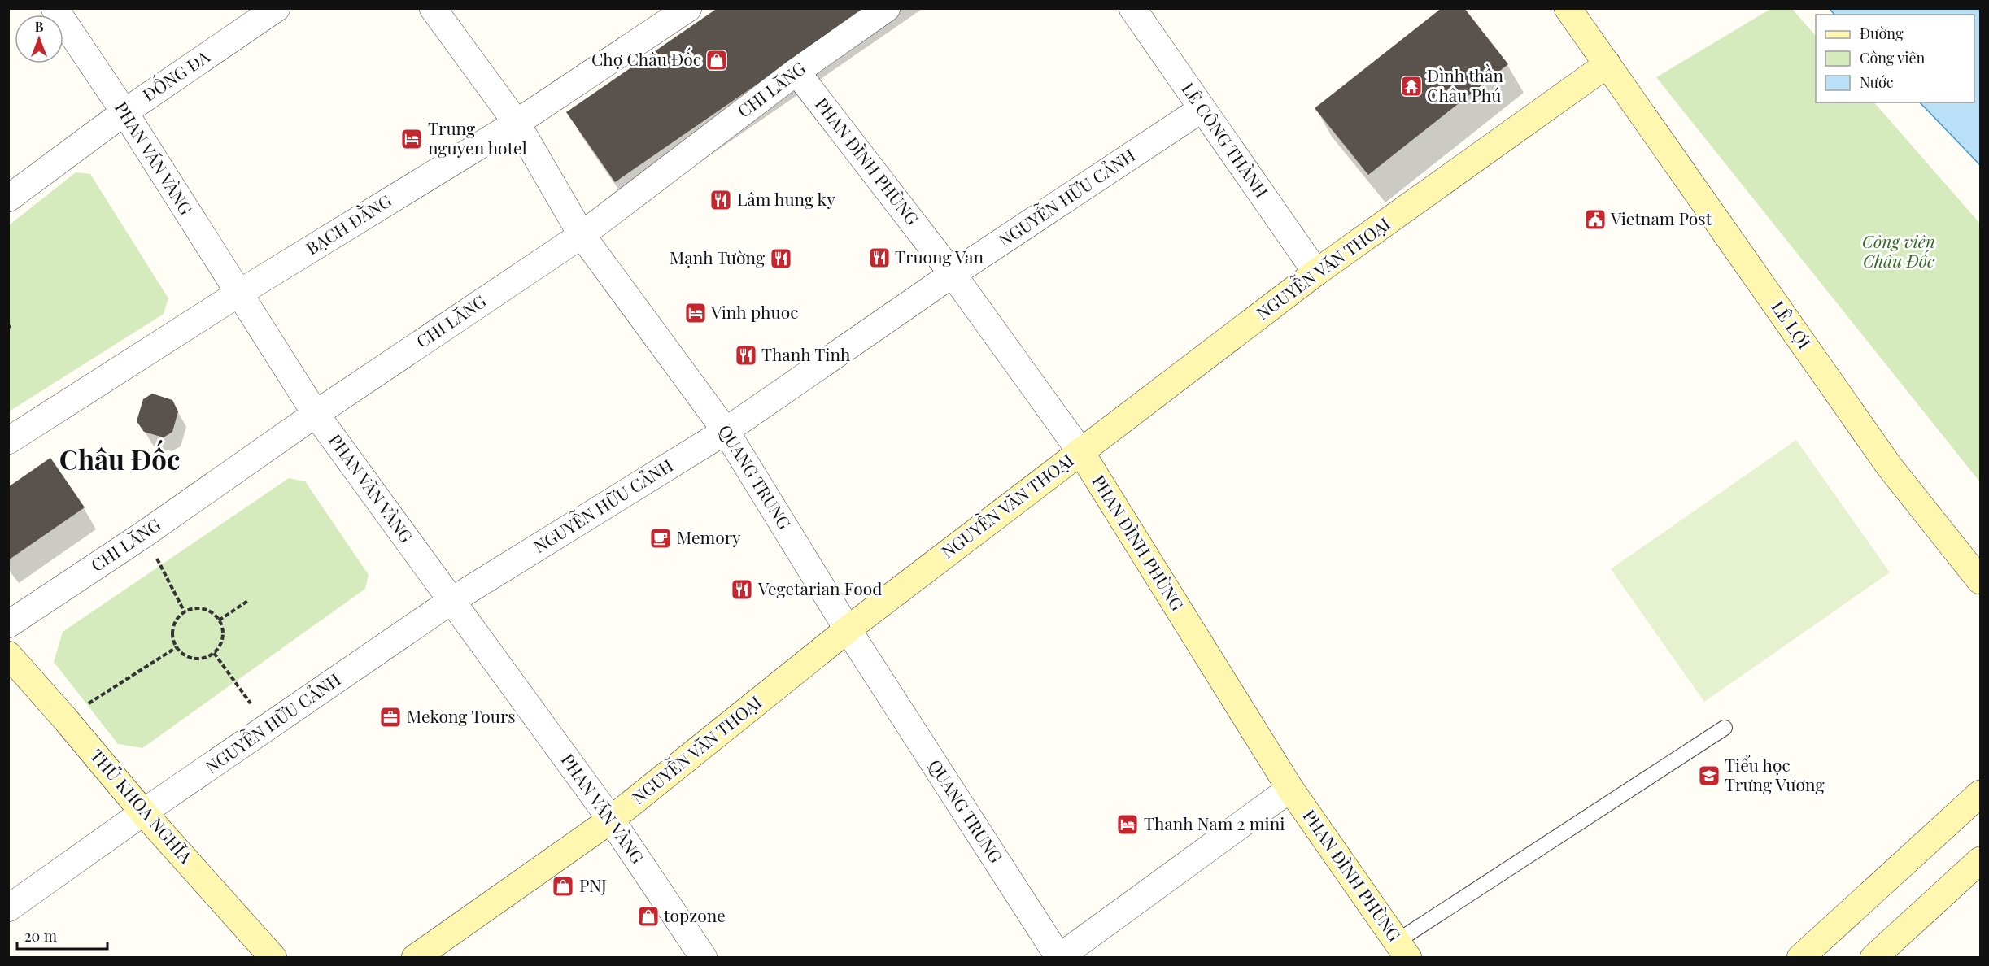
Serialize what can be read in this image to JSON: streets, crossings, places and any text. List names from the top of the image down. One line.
{"streets":{"main road":["PHAN ĐÌNH PHÙNG","NGUYỄN VĂN THOẠI","LÊ LỢI","THỦ KHOA NGHĨA"],"street":["ĐỐNG ĐA","CHI LĂNG","LÊ CÔNG THÀNH","PHAN VĂN VÀNG","NGUYỄN HỮU CẢNH","BẠCH ĐẰNG","QUANG TRUNG"]},"crossings":[["ĐỐNG ĐA","PHAN VĂN VÀNG"],["CHI LĂNG","PHAN VĂN VÀNG"],["CHI LĂNG","PHAN ĐÌNH PHÙNG"],["CHI LĂNG","QUANG TRUNG"],["LÊ CÔNG THÀNH","NGUYỄN HỮU CẢNH"],["LÊ CÔNG THÀNH","NGUYỄN VĂN THOẠI"],["PHAN VĂN VÀNG","NGUYỄN HỮU CẢNH"],["PHAN VĂN VÀNG","BẠCH ĐẰNG"],["PHAN VĂN VÀNG","NGUYỄN VĂN THOẠI"],["PHAN ĐÌNH PHÙNG","NGUYỄN HỮU CẢNH"],["PHAN ĐÌNH PHÙNG","NGUYỄN VĂN THOẠI"],["NGUYỄN HỮU CẢNH","QUANG TRUNG"],["NGUYỄN HỮU CẢNH","THỦ KHOA NGHĨA"],["BẠCH ĐẰNG","QUANG TRUNG"],["NGUYỄN VĂN THOẠI","LÊ LỢI"],["NGUYỄN VĂN THOẠI","QUANG TRUNG"]],"districts":["Châu Đốc"],"parks":["Công viên Châu Đốc"],"places":{"shop":["Chợ Châu Đốc","PNJ","topzone"],"temple":["Đình thần Châu Phú"],"hotel":["Trung nguyen hotel","Vinh phuoc","Thanh Nam 2 mini"],"restaurant":["Lâm hung ky","Truong Van","Mạnh Tường","Thanh Tinh","Vegetarian Food"],"public building":["Vietnam Post"],"cafe":["Memory"],"office":["Mekong Tours"],"school or university":["Tiểu học Trưng Vương"]},"legend":["Đường","Công viên","Nước"],"scale_bar":"20 m","north":"top"}
